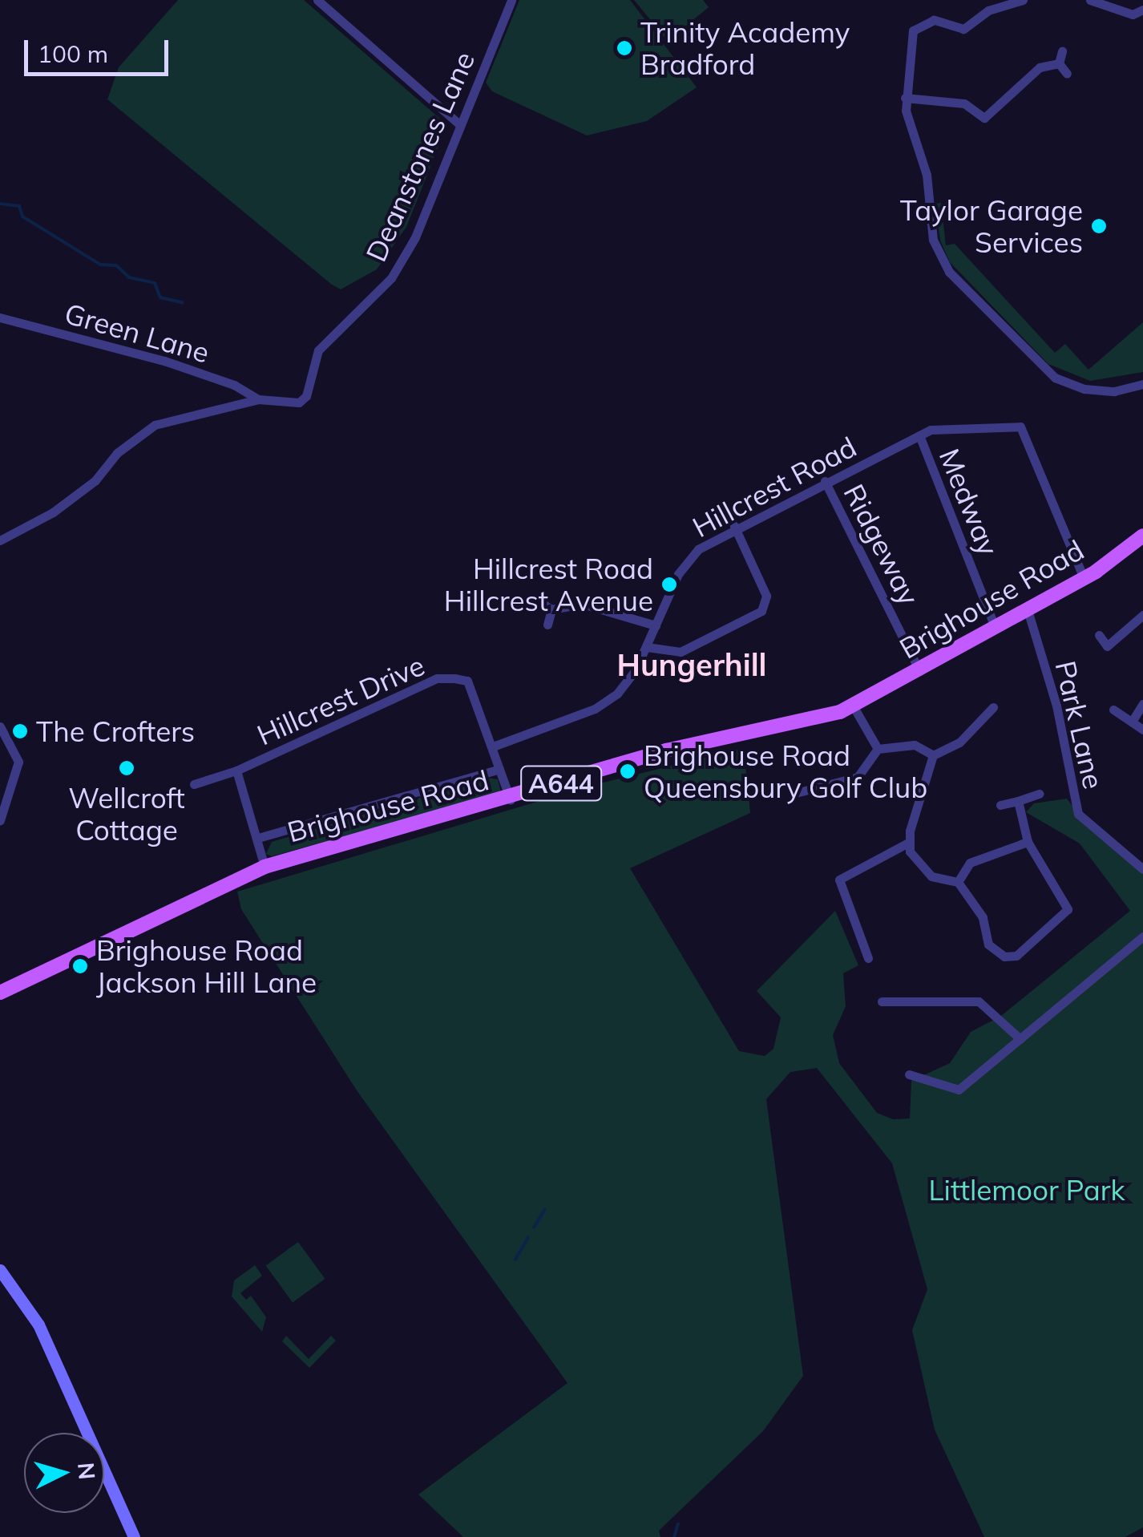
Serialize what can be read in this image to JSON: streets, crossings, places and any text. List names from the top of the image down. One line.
{"streets":{"main road":["Brighouse Road","A644"],"street":["Deanstones Lane","Green Lane","Hillcrest Road","Medway","Ridgeway","Hillcrest Drive","Park Lane"]},"crossings":[["Deanstones Lane","Green Lane"],["Hillcrest Road","Medway"],["Hillcrest Road","Ridgeway"],["Hillcrest Road","Brighouse Road"],["Hillcrest Road","Hillcrest Drive"],["Medway","Brighouse Road"],["Ridgeway","Brighouse Road"],["Brighouse Road","Hillcrest Drive"],["Brighouse Road","Park Lane"]],"districts":["Hungerhill"],"parks":["Littlemoor Park"],"places":["Trinity Academy Bradford","Taylor Garage Services","Hillcrest Road Hillcrest Avenue","The Crofters","Wellcroft Cottage","Brighouse Road Queensbury Golf Club","Brighouse Road Jackson Hill Lane"],"scale_bar":"100 m","north":"right"}
